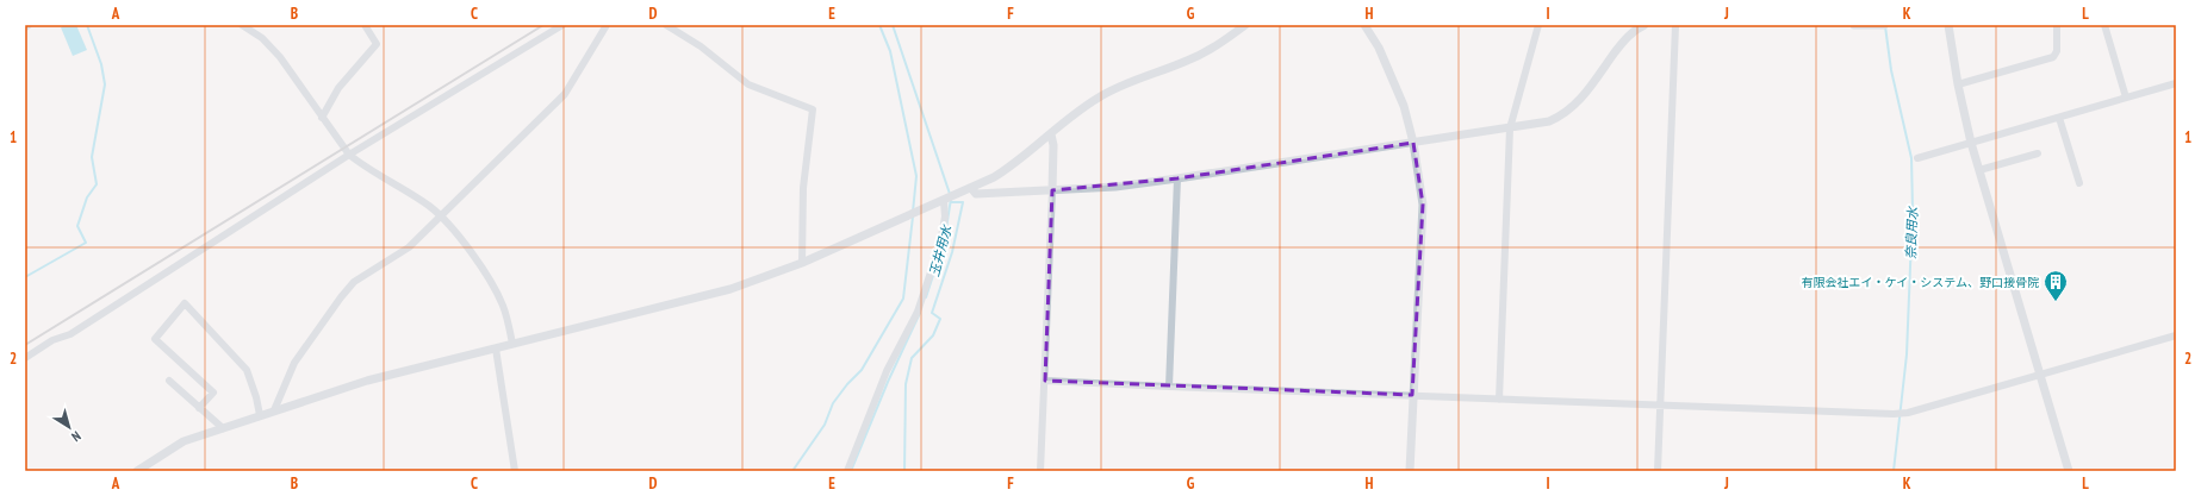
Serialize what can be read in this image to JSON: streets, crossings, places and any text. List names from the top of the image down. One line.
{"water":["奈良用水","玉井用水"],"places":{"building":["有限会社エイ・ケイ・システム、野口接骨院"]},"north":"bottom right","grid":{"columns":["A","B","C","D","E","F","G","H","I","J","K","L"],"rows":["1","2"]}}
